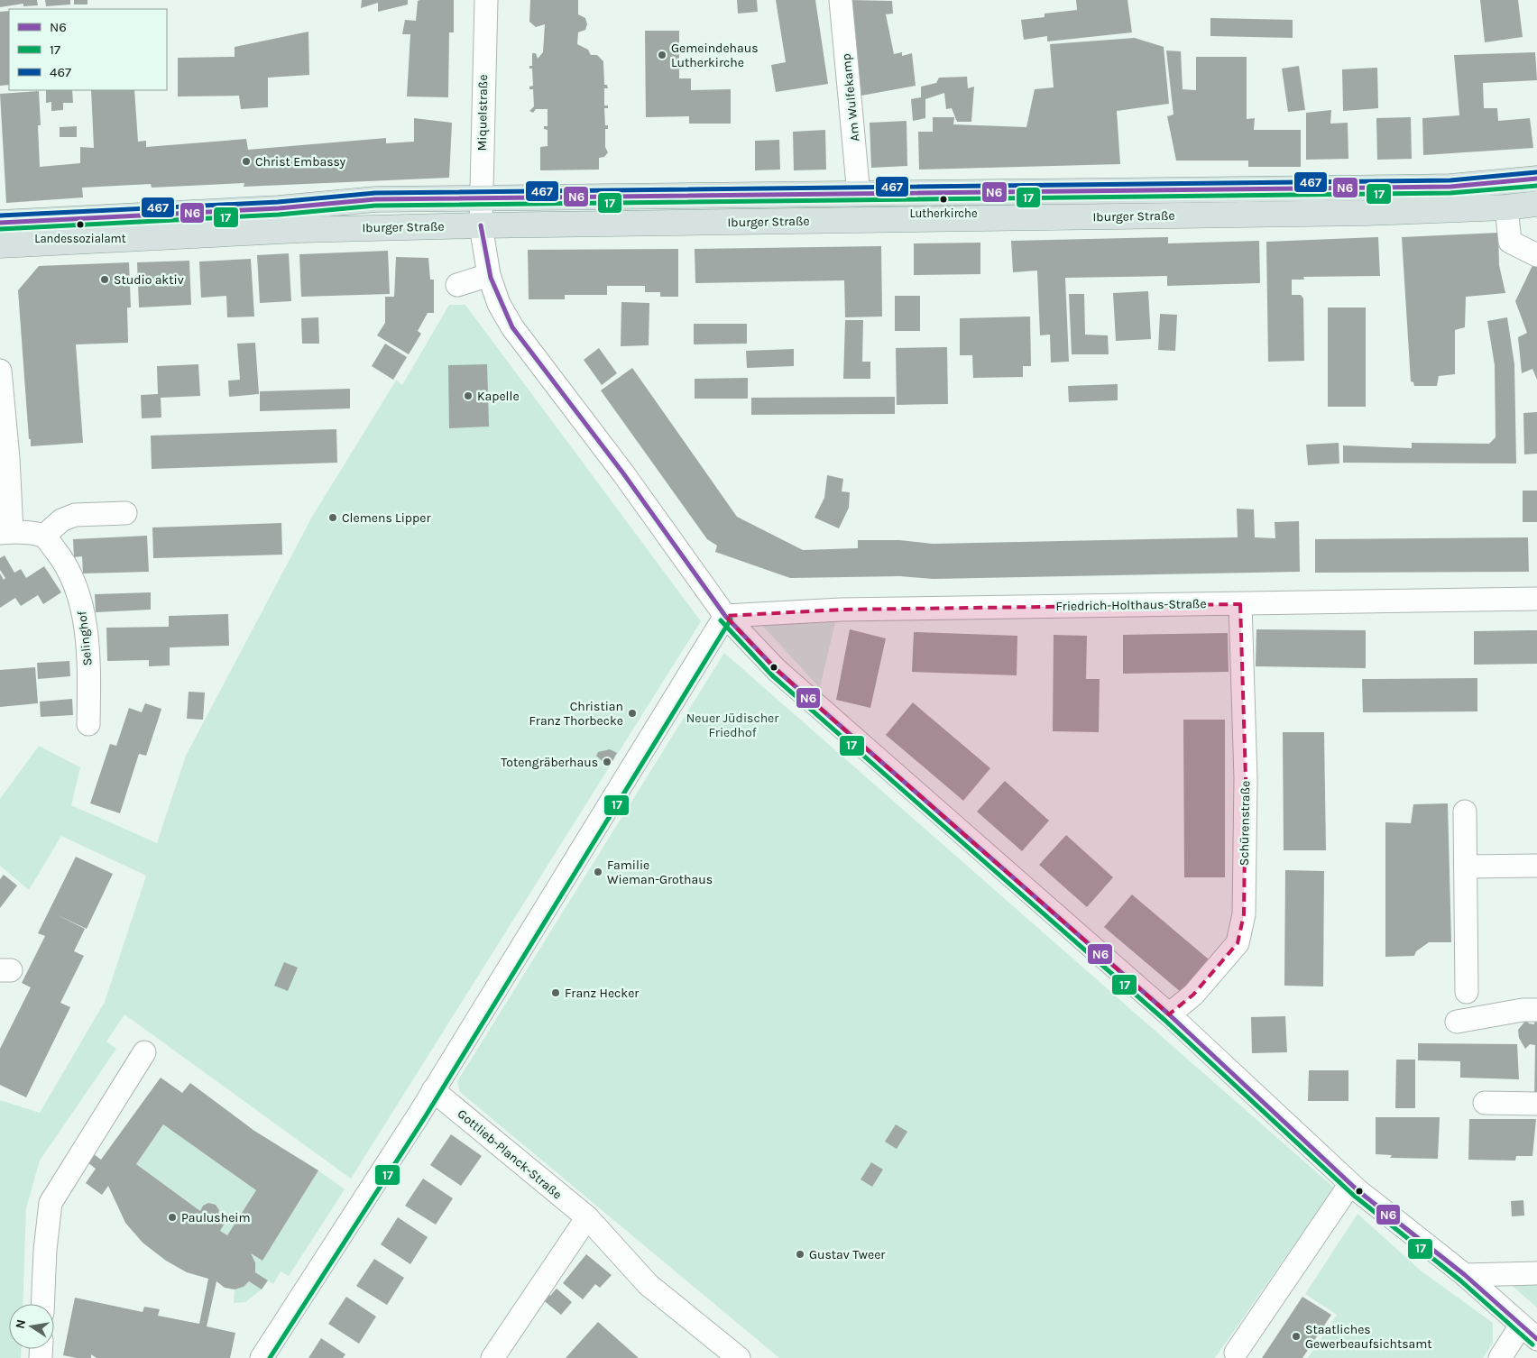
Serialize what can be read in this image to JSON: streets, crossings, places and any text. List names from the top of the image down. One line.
{"streets":{"main road":["Iburger Straße"],"street":["Am Wulfekamp","Miquelstraße","Friedrich-Holthaus-Straße","Selinghof","Schürenstraße","Gottlieb-Planck-Straße"]},"crossings":[["Am Wulfekamp","Iburger Straße"],["Miquelstraße","Iburger Straße"],["Miquelstraße","Friedrich-Holthaus-Straße"],["Miquelstraße","Schürenstraße"],["Friedrich-Holthaus-Straße","Schürenstraße"]],"parks":["Neuer Jüdischer Friedhof"],"places":["Gemeindehaus Lutherkirche","Christ Embassy","Lutherkirche","Landessozialamt","Studio aktiv","Kapelle","Clemens Lipper","Christian Franz Thorbecke","Totengräberhaus","Familie Wieman-Grothaus","Franz Hecker","Paulusheim","Gustav Tweer","Staatliches Gewerbeaufsichtsamt"],"lines":["transit line 467","transit line N6","transit line 17"],"legend":["N6","17","467"],"north":"left"}
